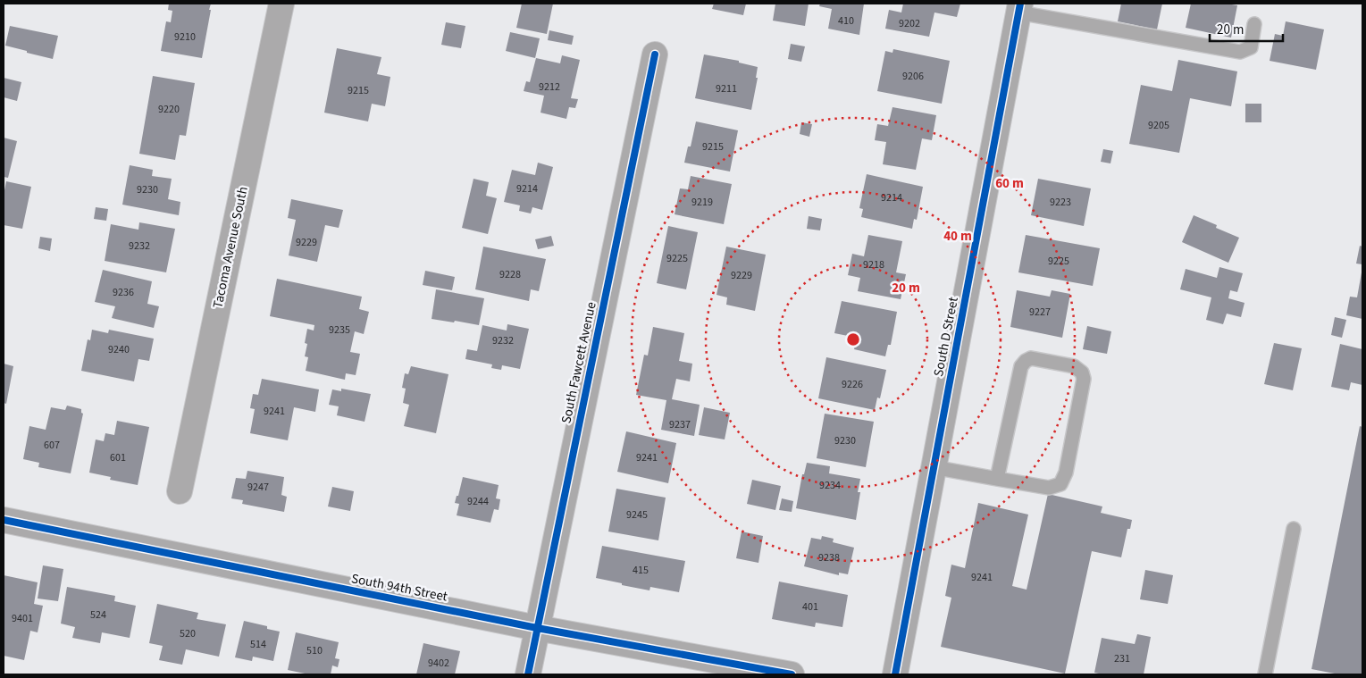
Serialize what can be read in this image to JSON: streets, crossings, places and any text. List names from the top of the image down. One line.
{"streets":{"street":["Tacoma Avenue South","South D Street","South Fawcett Avenue","South 94th Street"]},"crossings":[["South Fawcett Avenue","South 94th Street"]],"house_numbers":["410","9202","9210","9206","9212","9211","9215","9220","9205","9215","9214","9230","9214","9219","9223","9229","9232","9225","9225","9218","9228","9229","9236","9227","9235","9232","9240","9226","9241","9237","9230","607","601","9241","9234","9247","9244","9245","9238","415","9241","401","524","9401","520","514","510","231","9402"],"scale_bar":"20 m","rings":["60 m","40 m","20 m"]}
